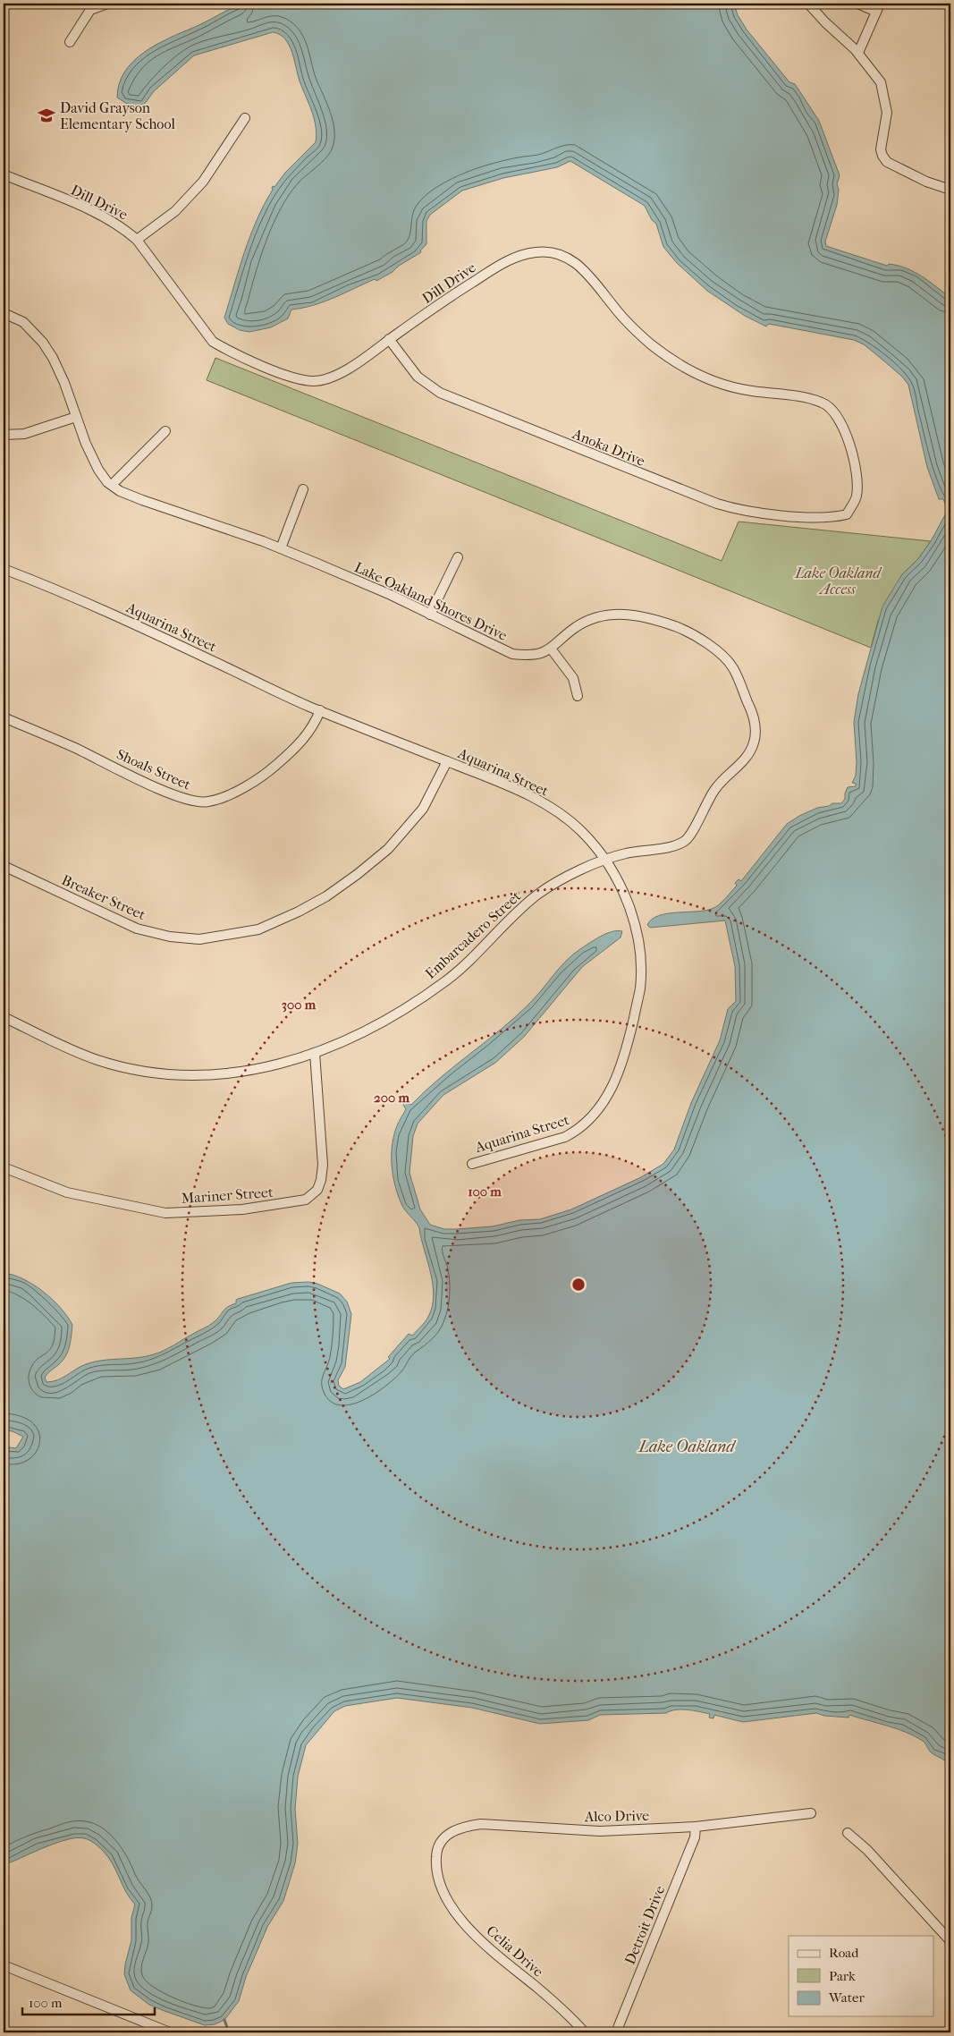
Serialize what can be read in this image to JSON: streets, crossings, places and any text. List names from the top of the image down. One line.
{"streets":{"street":["Dill Drive","Anoka Drive","Lake Oakland Shores Drive","Aquarina Street","Shoals Street","Breaker Street","Embarcadero Street","Mariner Street","Alco Drive","Detroit Drive","Celia Drive"]},"crossings":[["Dill Drive","Anoka Drive"],["Lake Oakland Shores Drive","Aquarina Street"],["Lake Oakland Shores Drive","Embarcadero Street"],["Aquarina Street","Shoals Street"],["Aquarina Street","Breaker Street"],["Aquarina Street","Embarcadero Street"],["Embarcadero Street","Mariner Street"],["Alco Drive","Detroit Drive"],["Alco Drive","Celia Drive"]],"water":["Lake Oakland"],"parks":["Lake Oakland Access"],"places":{"school or university":["David Grayson Elementary School"]},"legend":["Road","Park","Water"],"scale_bar":"100 m","rings":["300 m","200 m","100 m"]}
